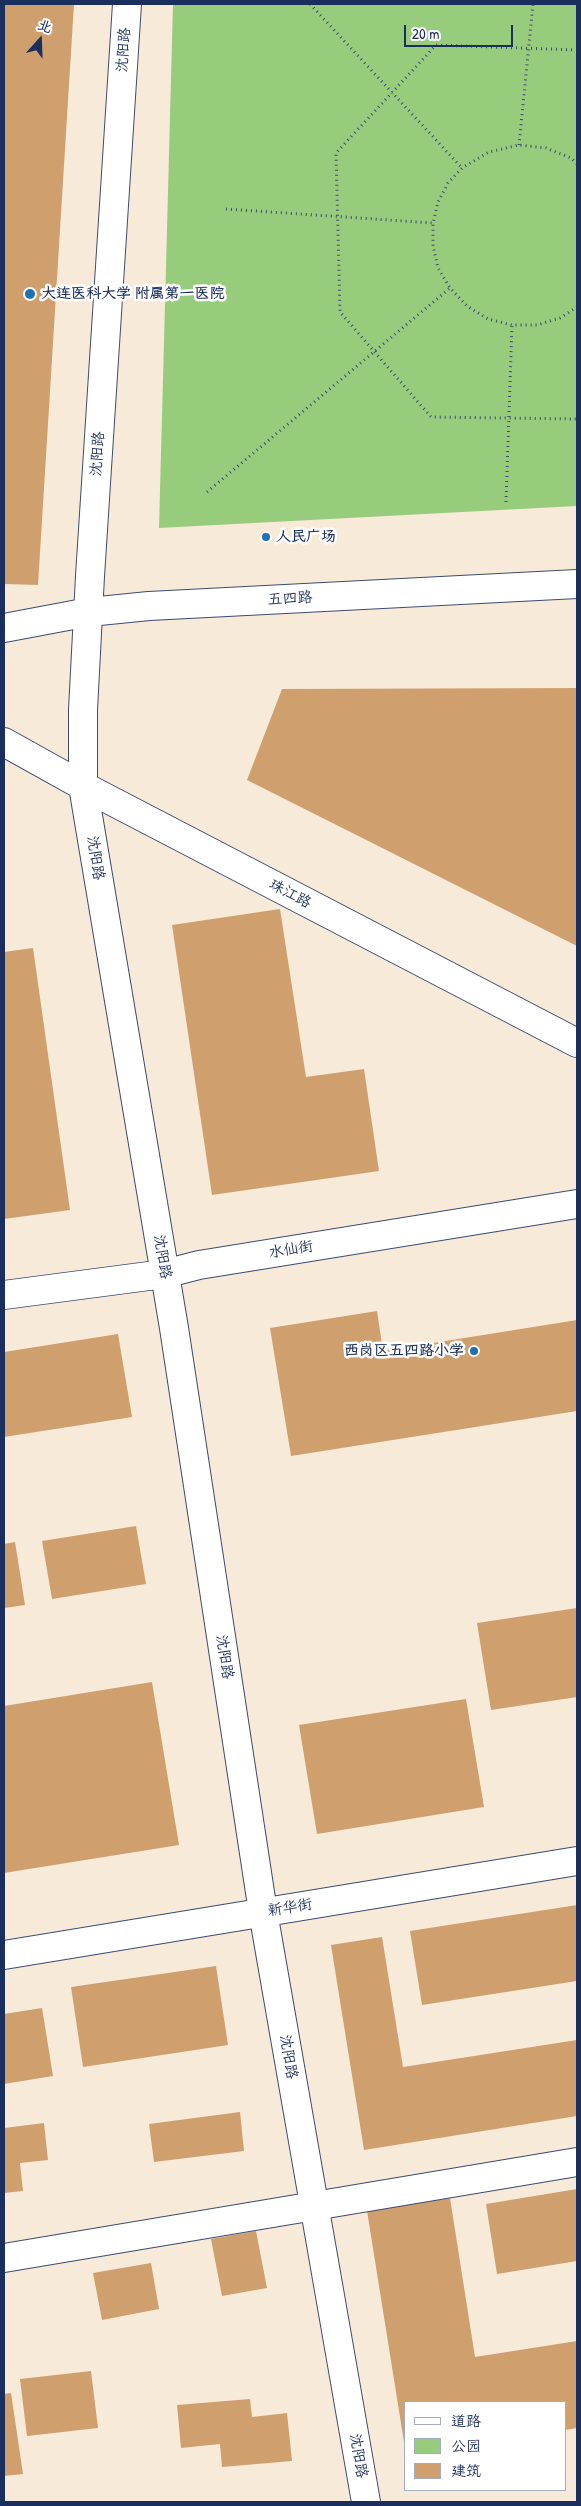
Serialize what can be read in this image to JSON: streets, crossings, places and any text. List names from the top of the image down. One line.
{"streets":{"street":["沈阳路","五四路","珠江路","水仙街","新华街"]},"crossings":[["沈阳路","五四路"],["沈阳路","珠江路"],["沈阳路","水仙街"],["沈阳路","新华街"]],"places":["大连医科大学 附属第一医院","人民广场","西岗区五四路小学"],"legend":["道路","公园","建筑"],"scale_bar":"20 m","north":"top"}
